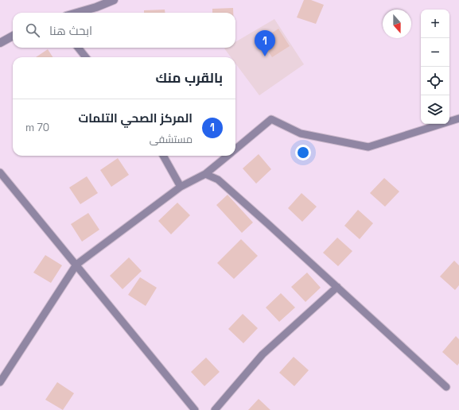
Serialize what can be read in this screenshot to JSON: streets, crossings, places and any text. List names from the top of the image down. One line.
{"north":"bottom","page":{"map_buttons":["+","−"],"search":"ابحث هنا","pins":"1","heading":"بالقرب منك","list":[{"mark":"1","name":"المركز الصحي التلمات","note":"مستشفى","value":"70 m"}]}}
